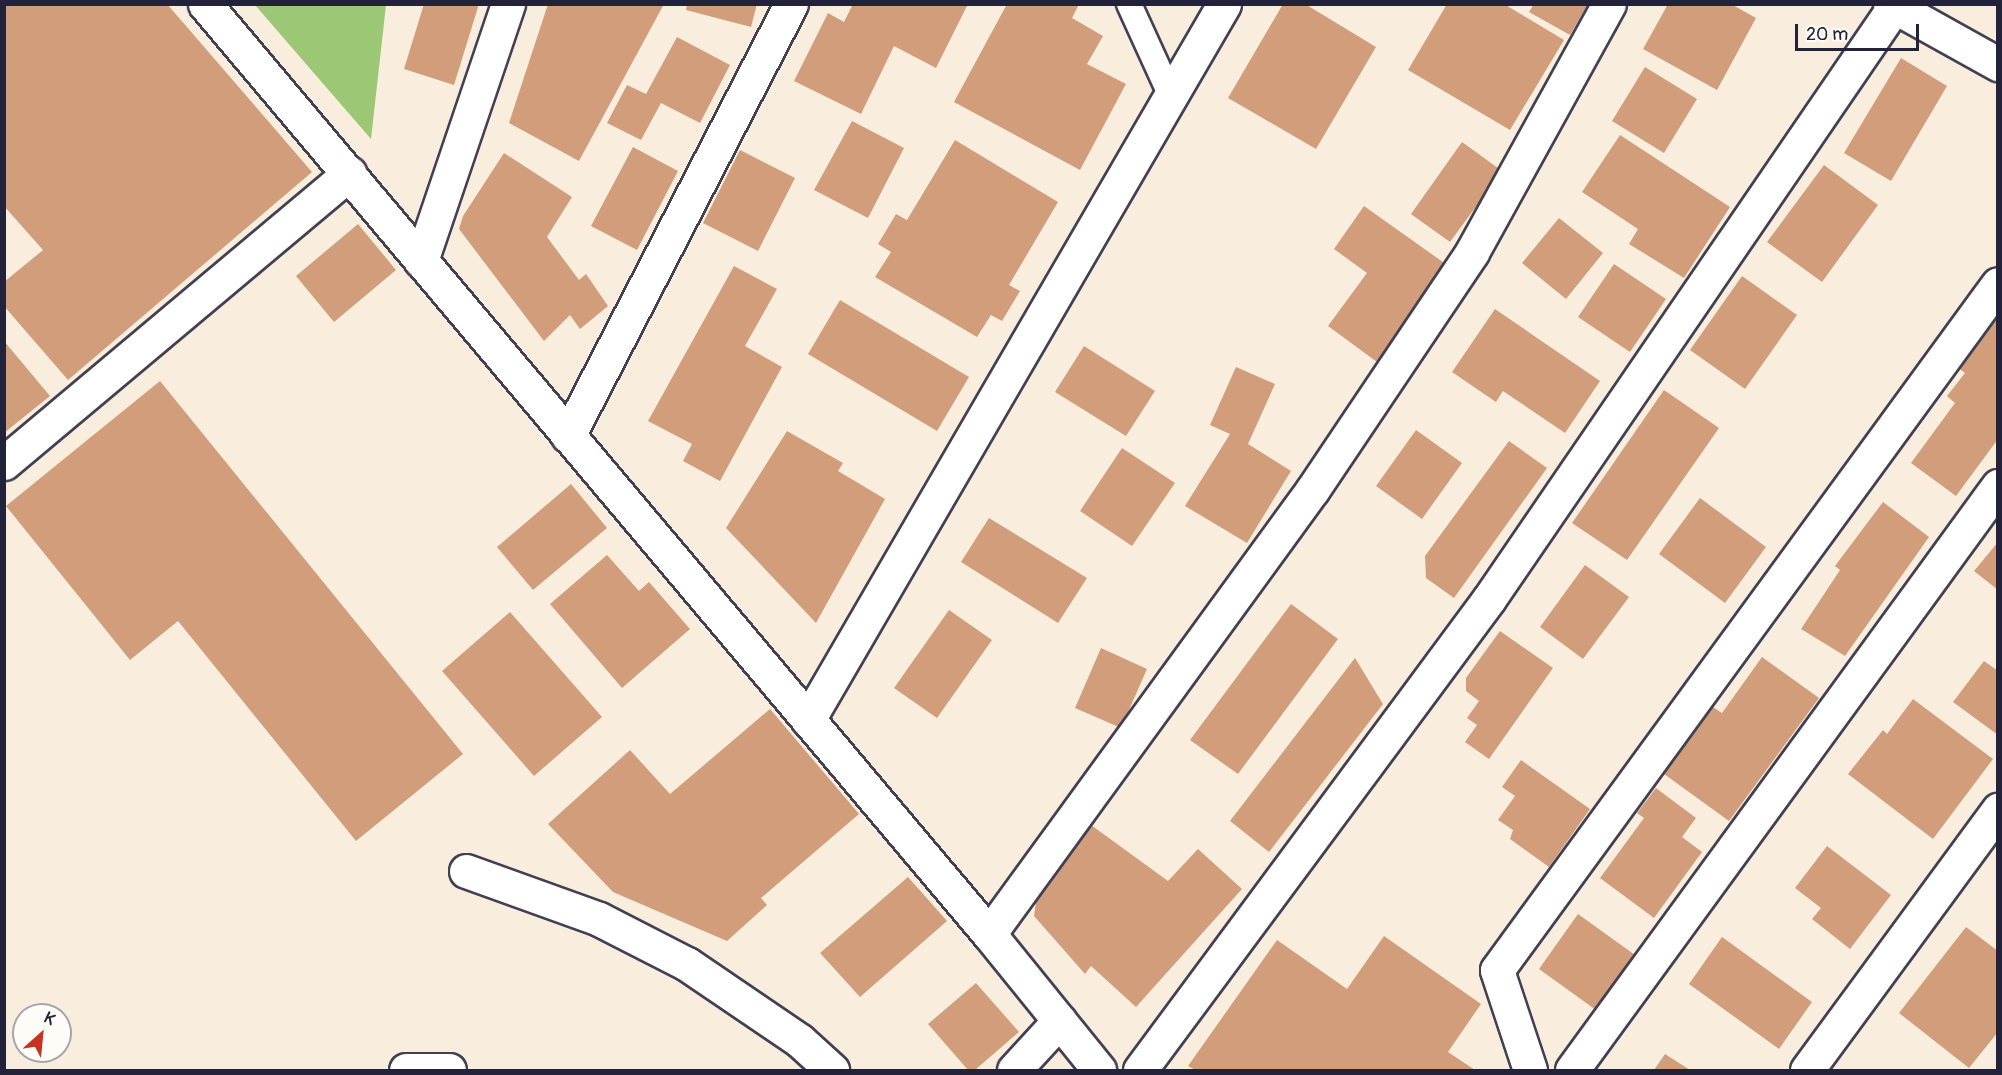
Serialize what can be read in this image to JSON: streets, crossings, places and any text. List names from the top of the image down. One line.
{"scale_bar":"20 m","north":"top right"}
